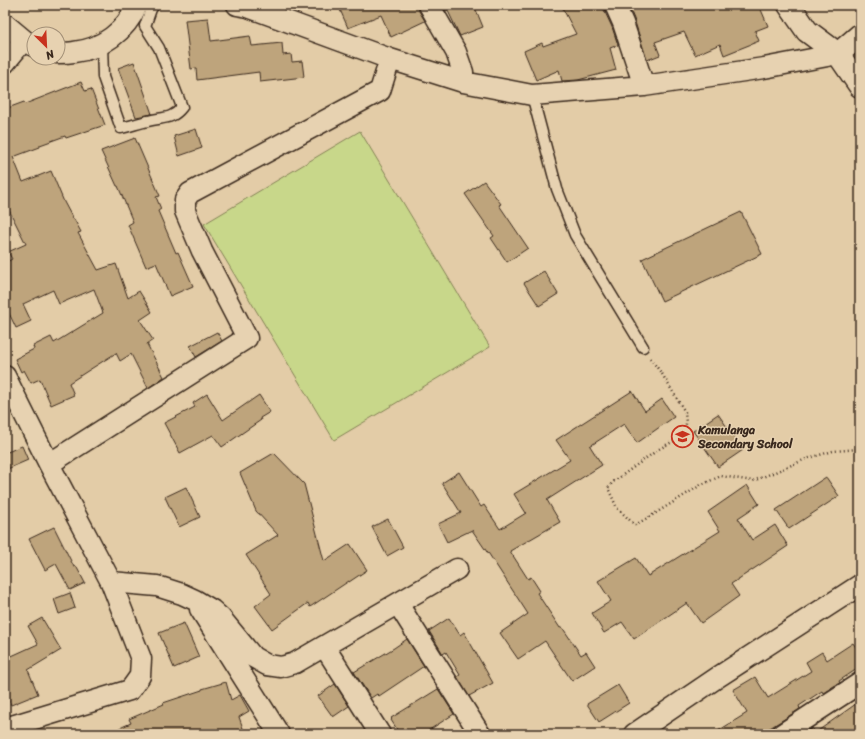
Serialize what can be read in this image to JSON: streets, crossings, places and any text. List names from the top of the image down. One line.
{"places":{"school or university":["Kamulanga Secondary School"]},"north":"bottom right"}
